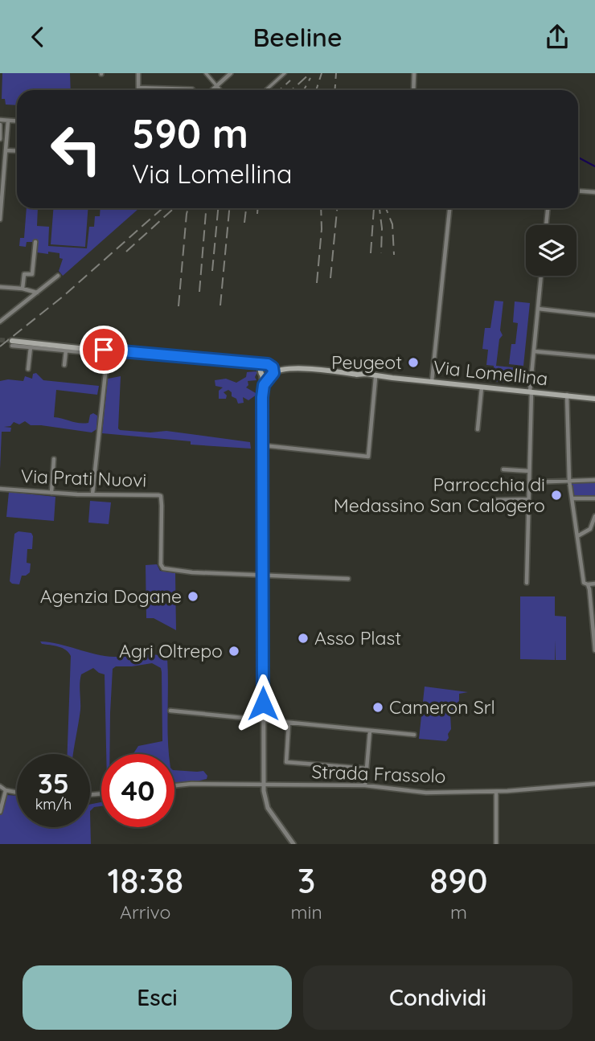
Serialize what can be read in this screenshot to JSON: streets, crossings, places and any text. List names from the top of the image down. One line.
{"streets":{"main road":["Via Lomellina"],"street":["Via Prati Nuovi","Strada Frassolo"]},"places":["Peugeot","Parrocchia di Medassino San Calogero","Agenzia Dogane","Asso Plast","Agri Oltrepo","Cameron Srl"],"page":{"header":"Beeline","turn":["590 m","Via Lomellina"],"speed":"35 km/h","limit":"40","eta":["18:38","Arrivo","3","min","890","m"],"buttons":["Esci","Condividi"]}}
